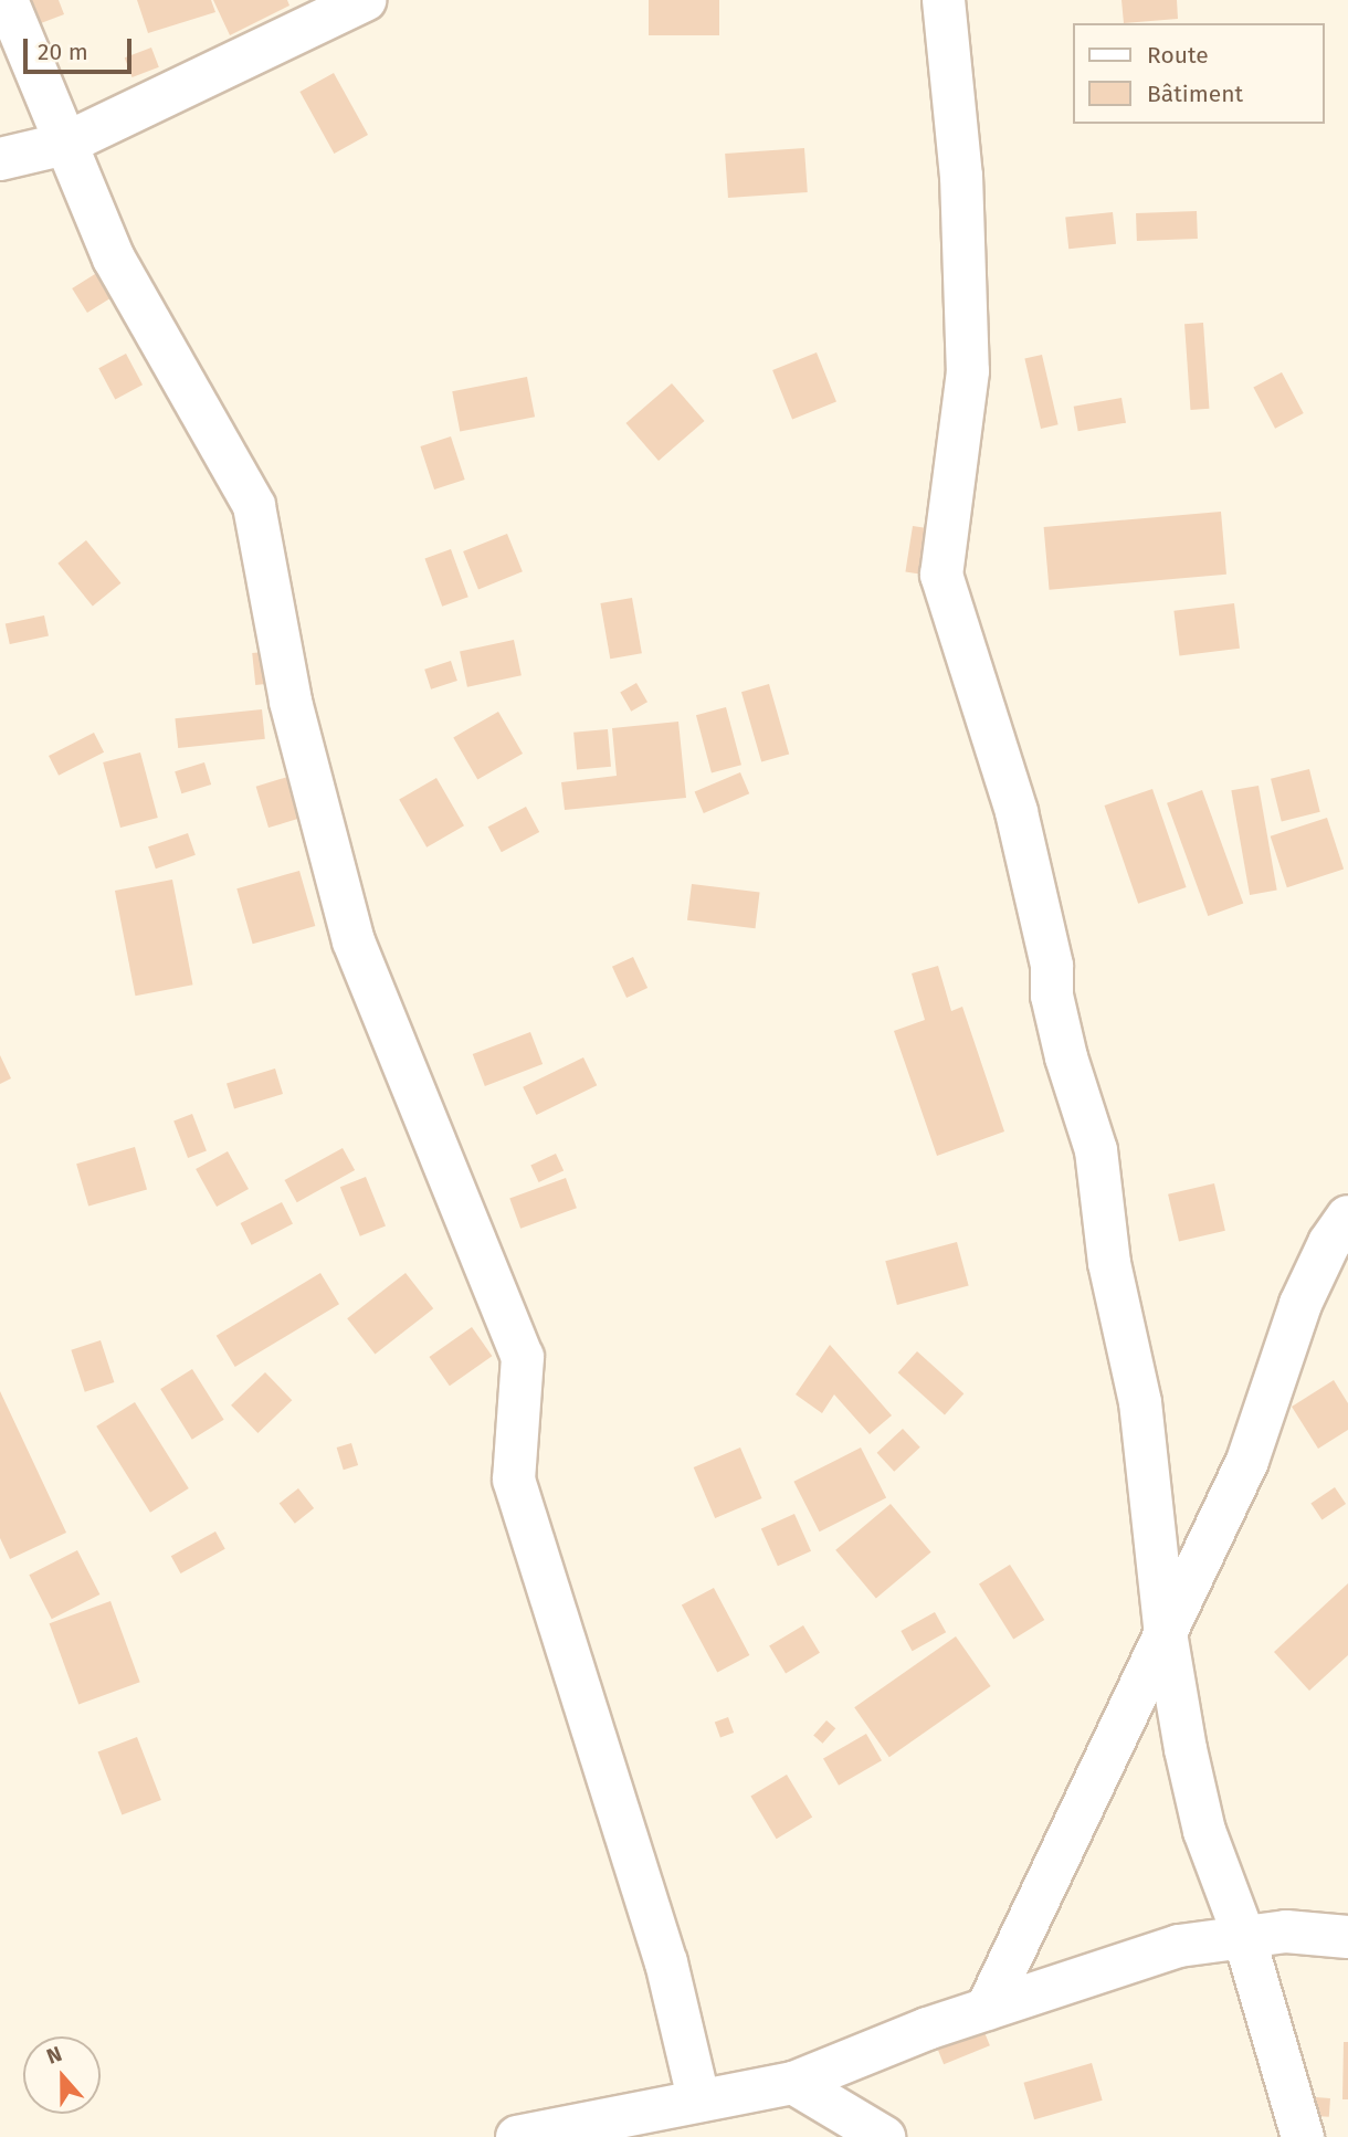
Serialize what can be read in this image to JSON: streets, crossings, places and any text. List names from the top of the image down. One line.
{"legend":["Route","Bâtiment"],"scale_bar":"20 m","north":"top"}
